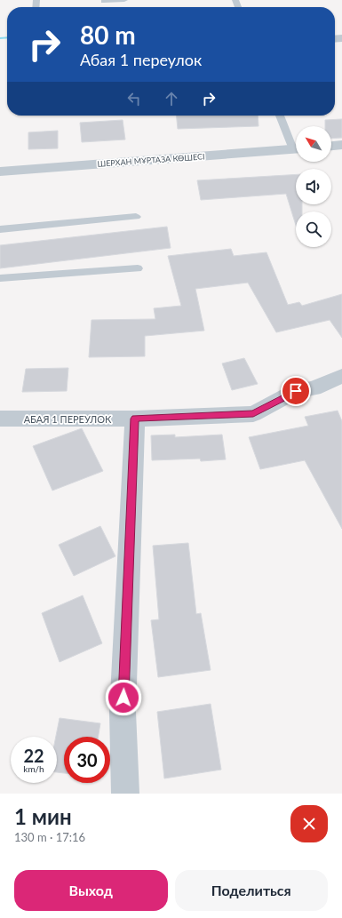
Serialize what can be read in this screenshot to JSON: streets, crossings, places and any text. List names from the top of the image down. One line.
{"streets":{"street":["ШЕРХАН МҰРТАЗА КӨШЕСІ","АБАЯ 1 ПЕРЕУЛОК"]},"north":"top left","page":{"turn":["80 m","Абая 1 переулок"],"speed":"22 km/h","limit":"30","heading":["1 мин","130 m · 17:16"],"buttons":["Выход","Поделиться"]}}
